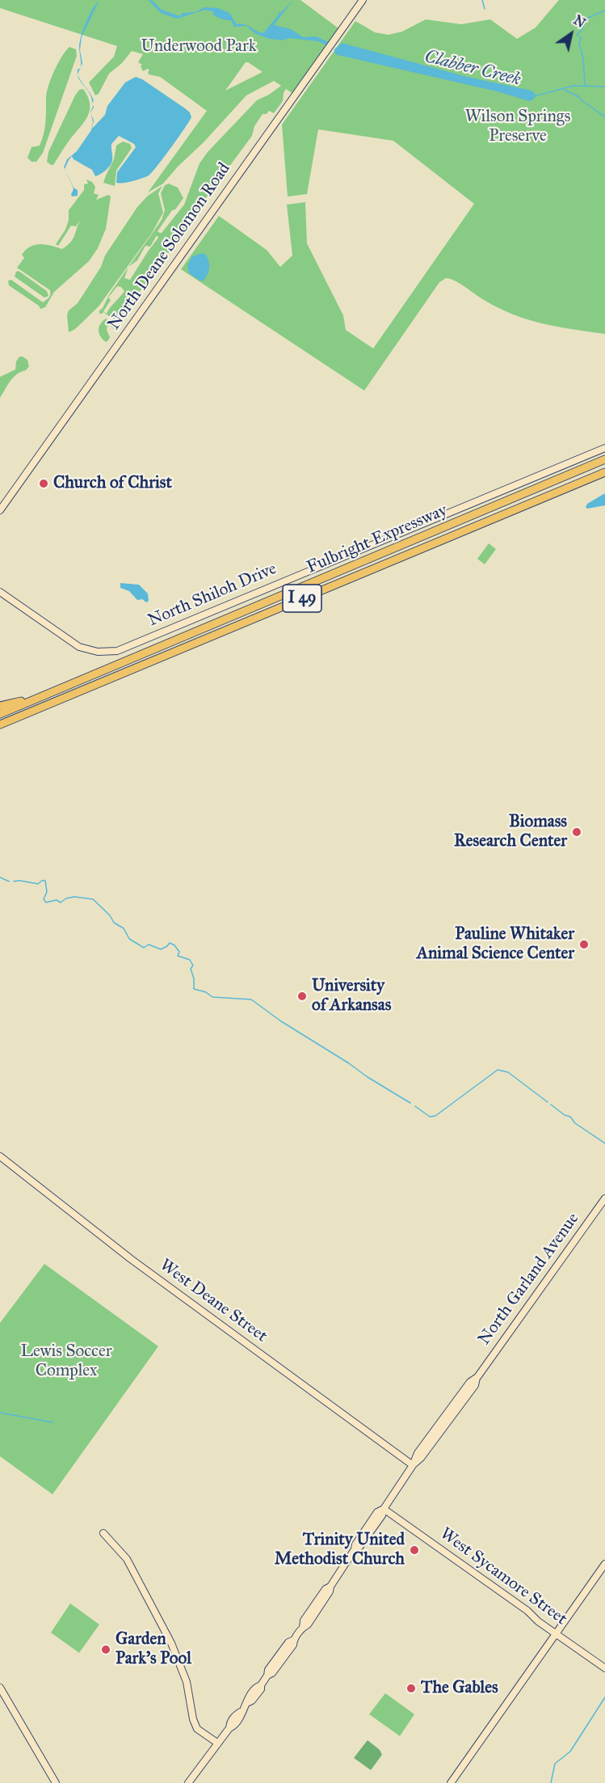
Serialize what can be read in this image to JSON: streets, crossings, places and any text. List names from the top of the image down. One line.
{"streets":{"highway":["Fulbright Expressway","I 49"],"street":["North Deane Solomon Road","North Shiloh Drive","North Garland Avenue","West Deane Street","West Sycamore Street"]},"crossings":[["North Garland Avenue","West Deane Street"],["North Garland Avenue","West Sycamore Street"]],"water":["Clabber Creek"],"parks":["Underwood Park","Wilson Springs Preserve","Lewis Soccer Complex"],"places":["Church of Christ","Biomass Research Center","Pauline Whitaker Animal Science Center","University of Arkansas","Trinity United Methodist Church","Garden Park's Pool","The Gables"],"north":"top right"}
